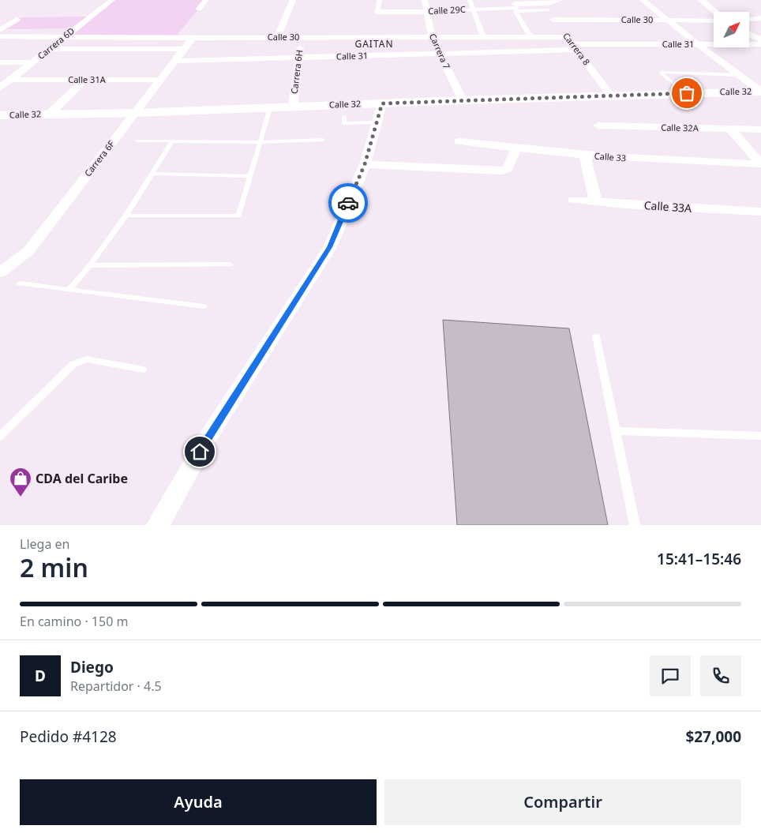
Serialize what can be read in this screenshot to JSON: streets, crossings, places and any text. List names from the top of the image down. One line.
{"streets":{"main road":["Calle 32"],"street":["Calle 29C","Calle 30","Carrera 6D","Calle 31","Carrera 8","Carrera 7","Carrera 6H","Calle 31A","Calle 32A","Calle 33","Carrera 6F","Calle 33A"]},"crossings":[["Calle 29C","Carrera 7"],["Calle 30","Carrera 6D"],["Calle 30","Carrera 8"],["Calle 30","Carrera 7"],["Calle 30","Carrera 6H"],["Calle 30","Carrera 6F"],["Carrera 6D","Calle 31A"],["Calle 31","Carrera 8"],["Calle 31","Carrera 7"],["Calle 31","Carrera 6H"],["Calle 31","Carrera 6F"],["Carrera 8","Calle 32"],["Carrera 7","Calle 32"],["Carrera 6H","Calle 32"],["Calle 31A","Carrera 6F"],["Calle 32","Carrera 6F"]],"districts":["GAITAN"],"places":{"shop":["CDA del Caribe"]},"north":"top right","page":{"heading":["2 min","Llega en","15:41–15:46"],"panel":["Diego","Repartidor · 4.5","Pedido #4128","$27,000"],"bar":"En camino · 150 m","round":"D","buttons":["Ayuda","Compartir"]}}
